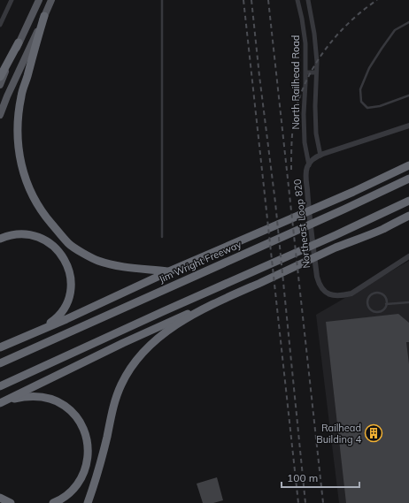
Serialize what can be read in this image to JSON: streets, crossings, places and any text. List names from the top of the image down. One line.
{"streets":{"highway":["Jim Wright Freeway"],"street":["North Railhead Road","Northeast Loop 820"]},"crossings":[["North Railhead Road","Northeast Loop 820"]],"places":{"building":["Railhead Building 4"]},"scale_bar":"100 m"}
